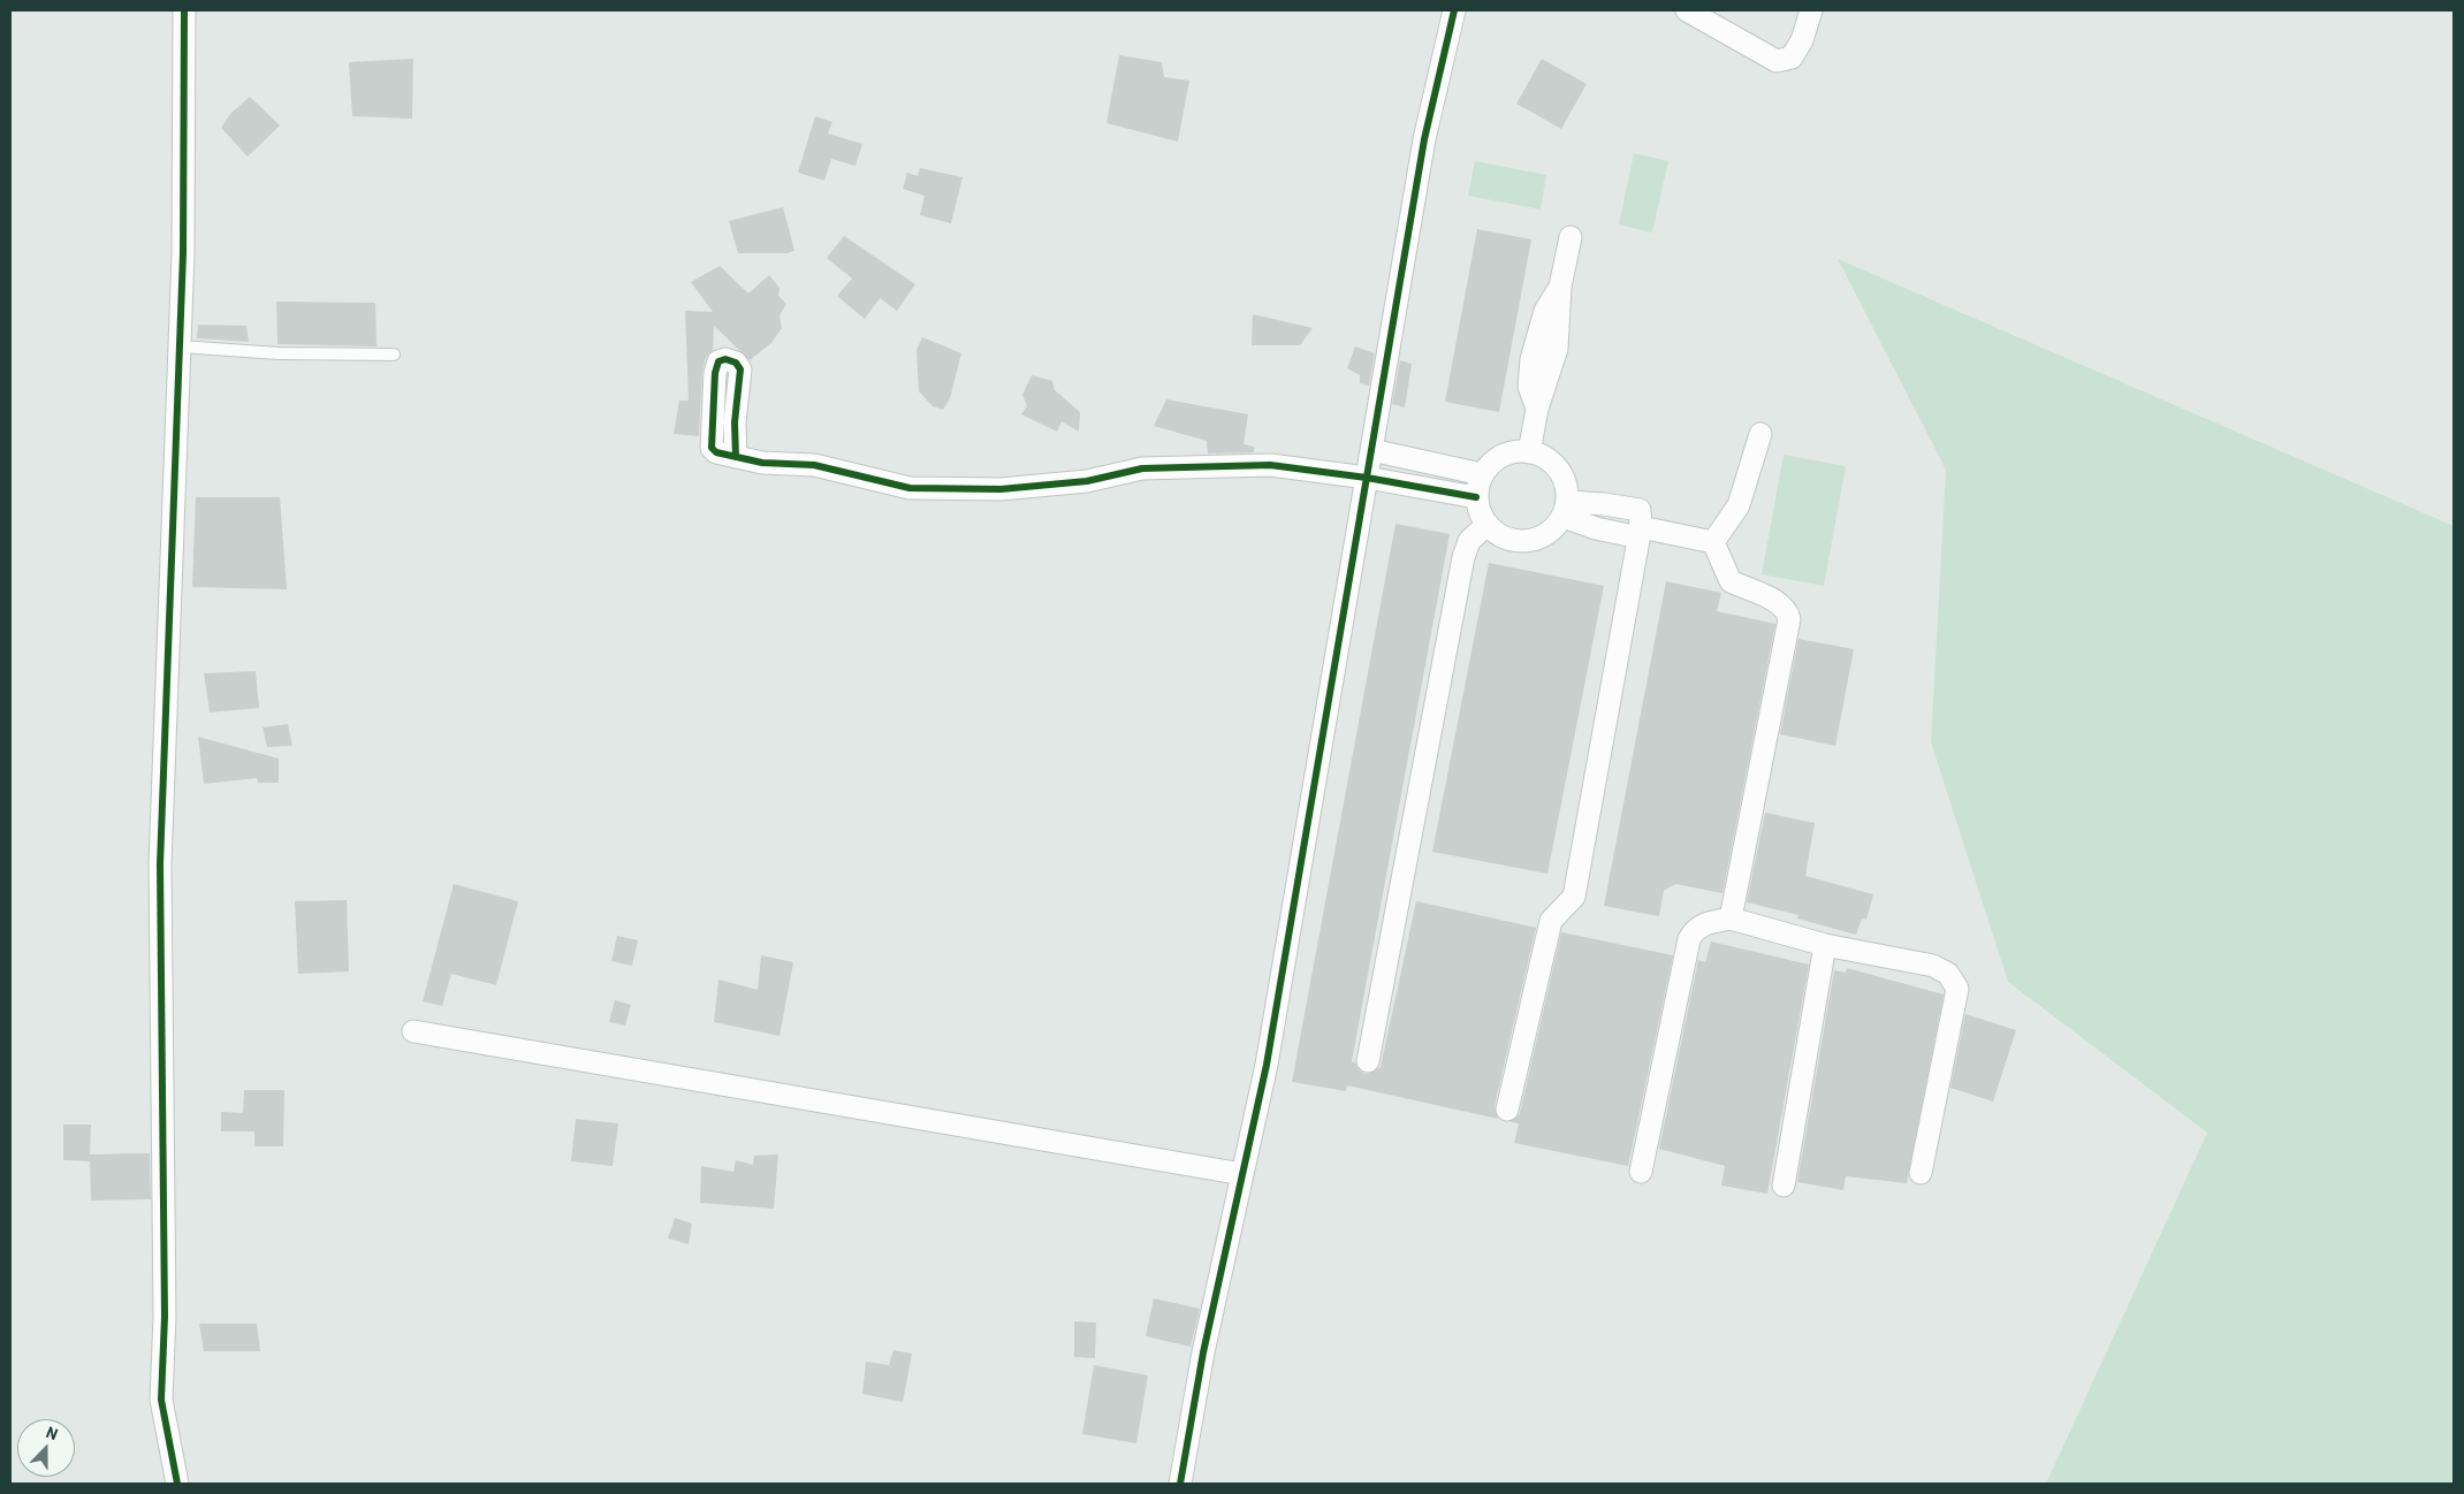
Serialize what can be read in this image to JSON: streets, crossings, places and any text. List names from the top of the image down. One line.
{"north":"top"}
